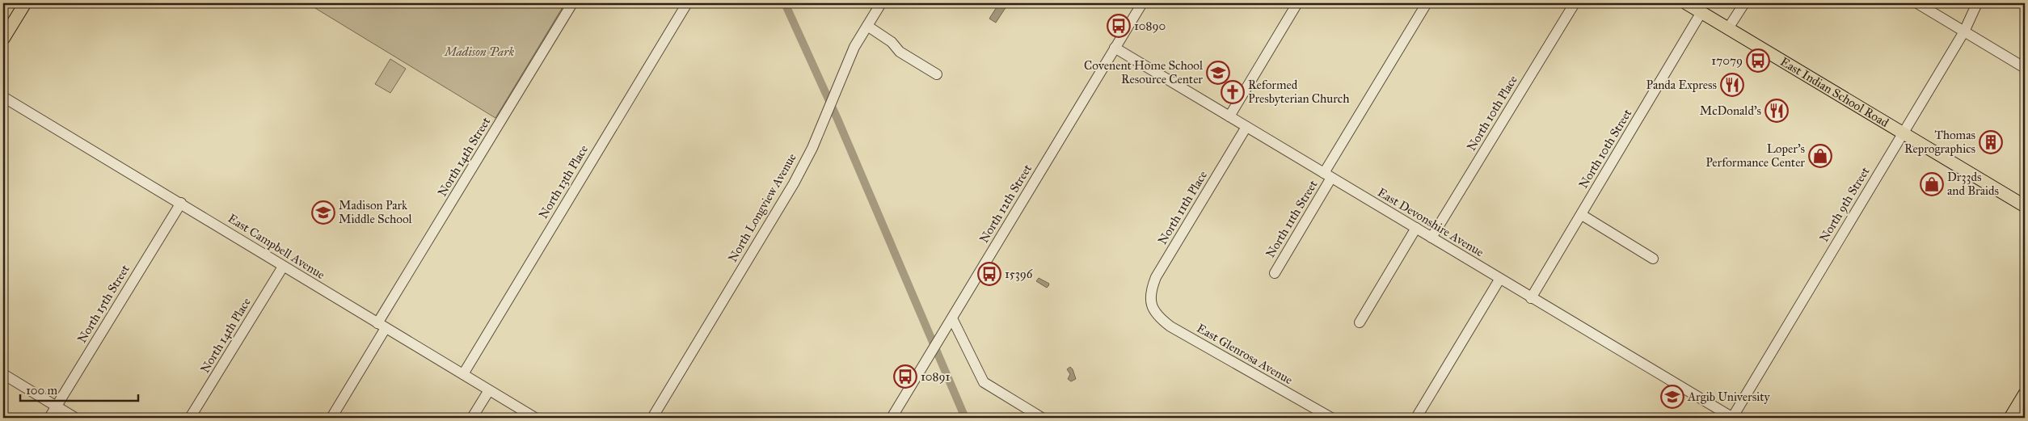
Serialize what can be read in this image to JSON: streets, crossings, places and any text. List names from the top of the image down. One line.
{"streets":{"main road":["East Indian School Road"],"street":["North 10th Place","North 10th Street","North 14th Street","North 13th Place","North 12th Street","North 9th Street","North Longview Avenue","North 11th Place","North 11th Street","East Devonshire Avenue","East Campbell Avenue","North 15th Street","North 14th Place","East Glenrosa Avenue"]},"crossings":[["East Indian School Road","North 10th Street"],["East Indian School Road","North 9th Street"],["North 10th Place","East Devonshire Avenue"],["North 10th Street","East Devonshire Avenue"],["North 14th Street","East Campbell Avenue"],["North 13th Place","East Campbell Avenue"],["North 12th Street","East Devonshire Avenue"],["North 9th Street","East Devonshire Avenue"],["North 11th Place","East Devonshire Avenue"],["North 11th Place","East Glenrosa Avenue"],["North 11th Street","East Devonshire Avenue"],["East Campbell Avenue","North 15th Street"],["East Campbell Avenue","North 14th Place"]],"parks":["Madison Park"],"places":{"bus stop":["10890","17079","15396","10891"],"school or university":["Covenent Home School Resource Center","Madison Park Middle School","Argib University"],"restaurant":["Panda Express","McDonald's"],"church":["Reformed Presbyterian Church"],"building":["Thomas Reprographics"],"shop":["Loper's Performance Center","Dr33ds and Braids"]},"scale_bar":"100 m"}
